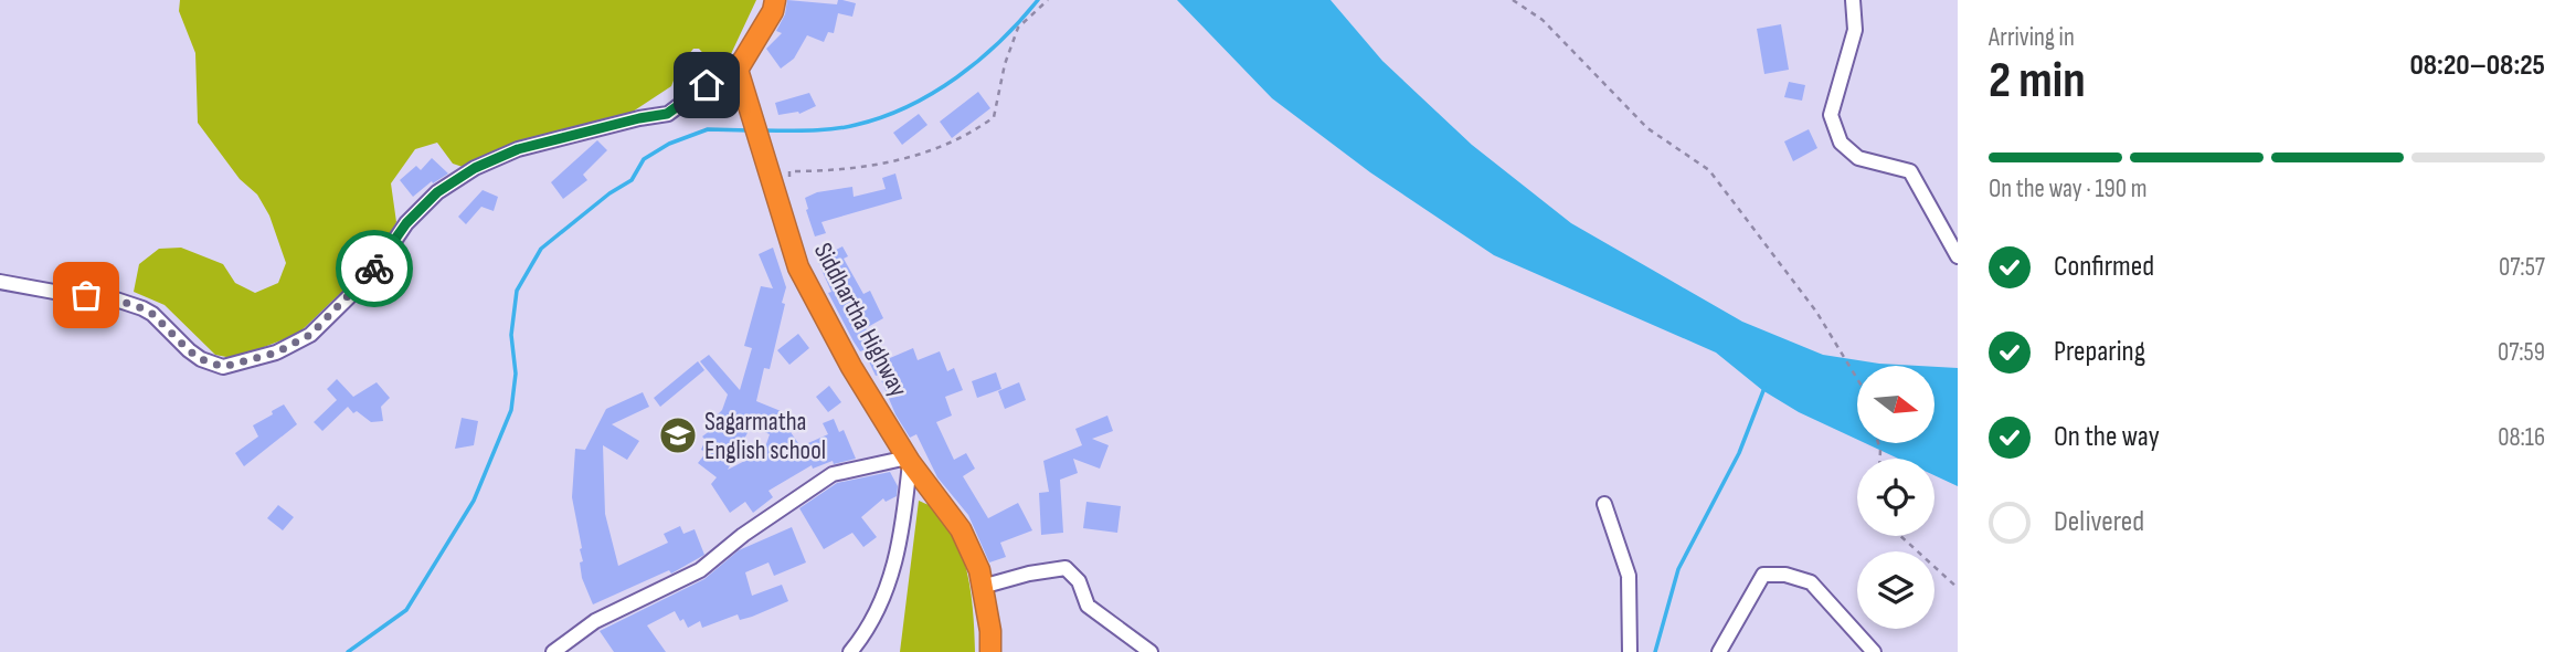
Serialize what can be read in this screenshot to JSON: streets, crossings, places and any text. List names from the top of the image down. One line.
{"streets":{"highway":["Siddhartha Highway"]},"places":{"school or university":["Sagarmatha English school"]},"north":"right","page":{"heading":["2 min","Arriving in","08:20–08:25"],"bar":"On the way · 190 m","list":[["Confirmed","07:57"],["Preparing","07:59"],["On the way","08:16"],"Delivered"]}}
